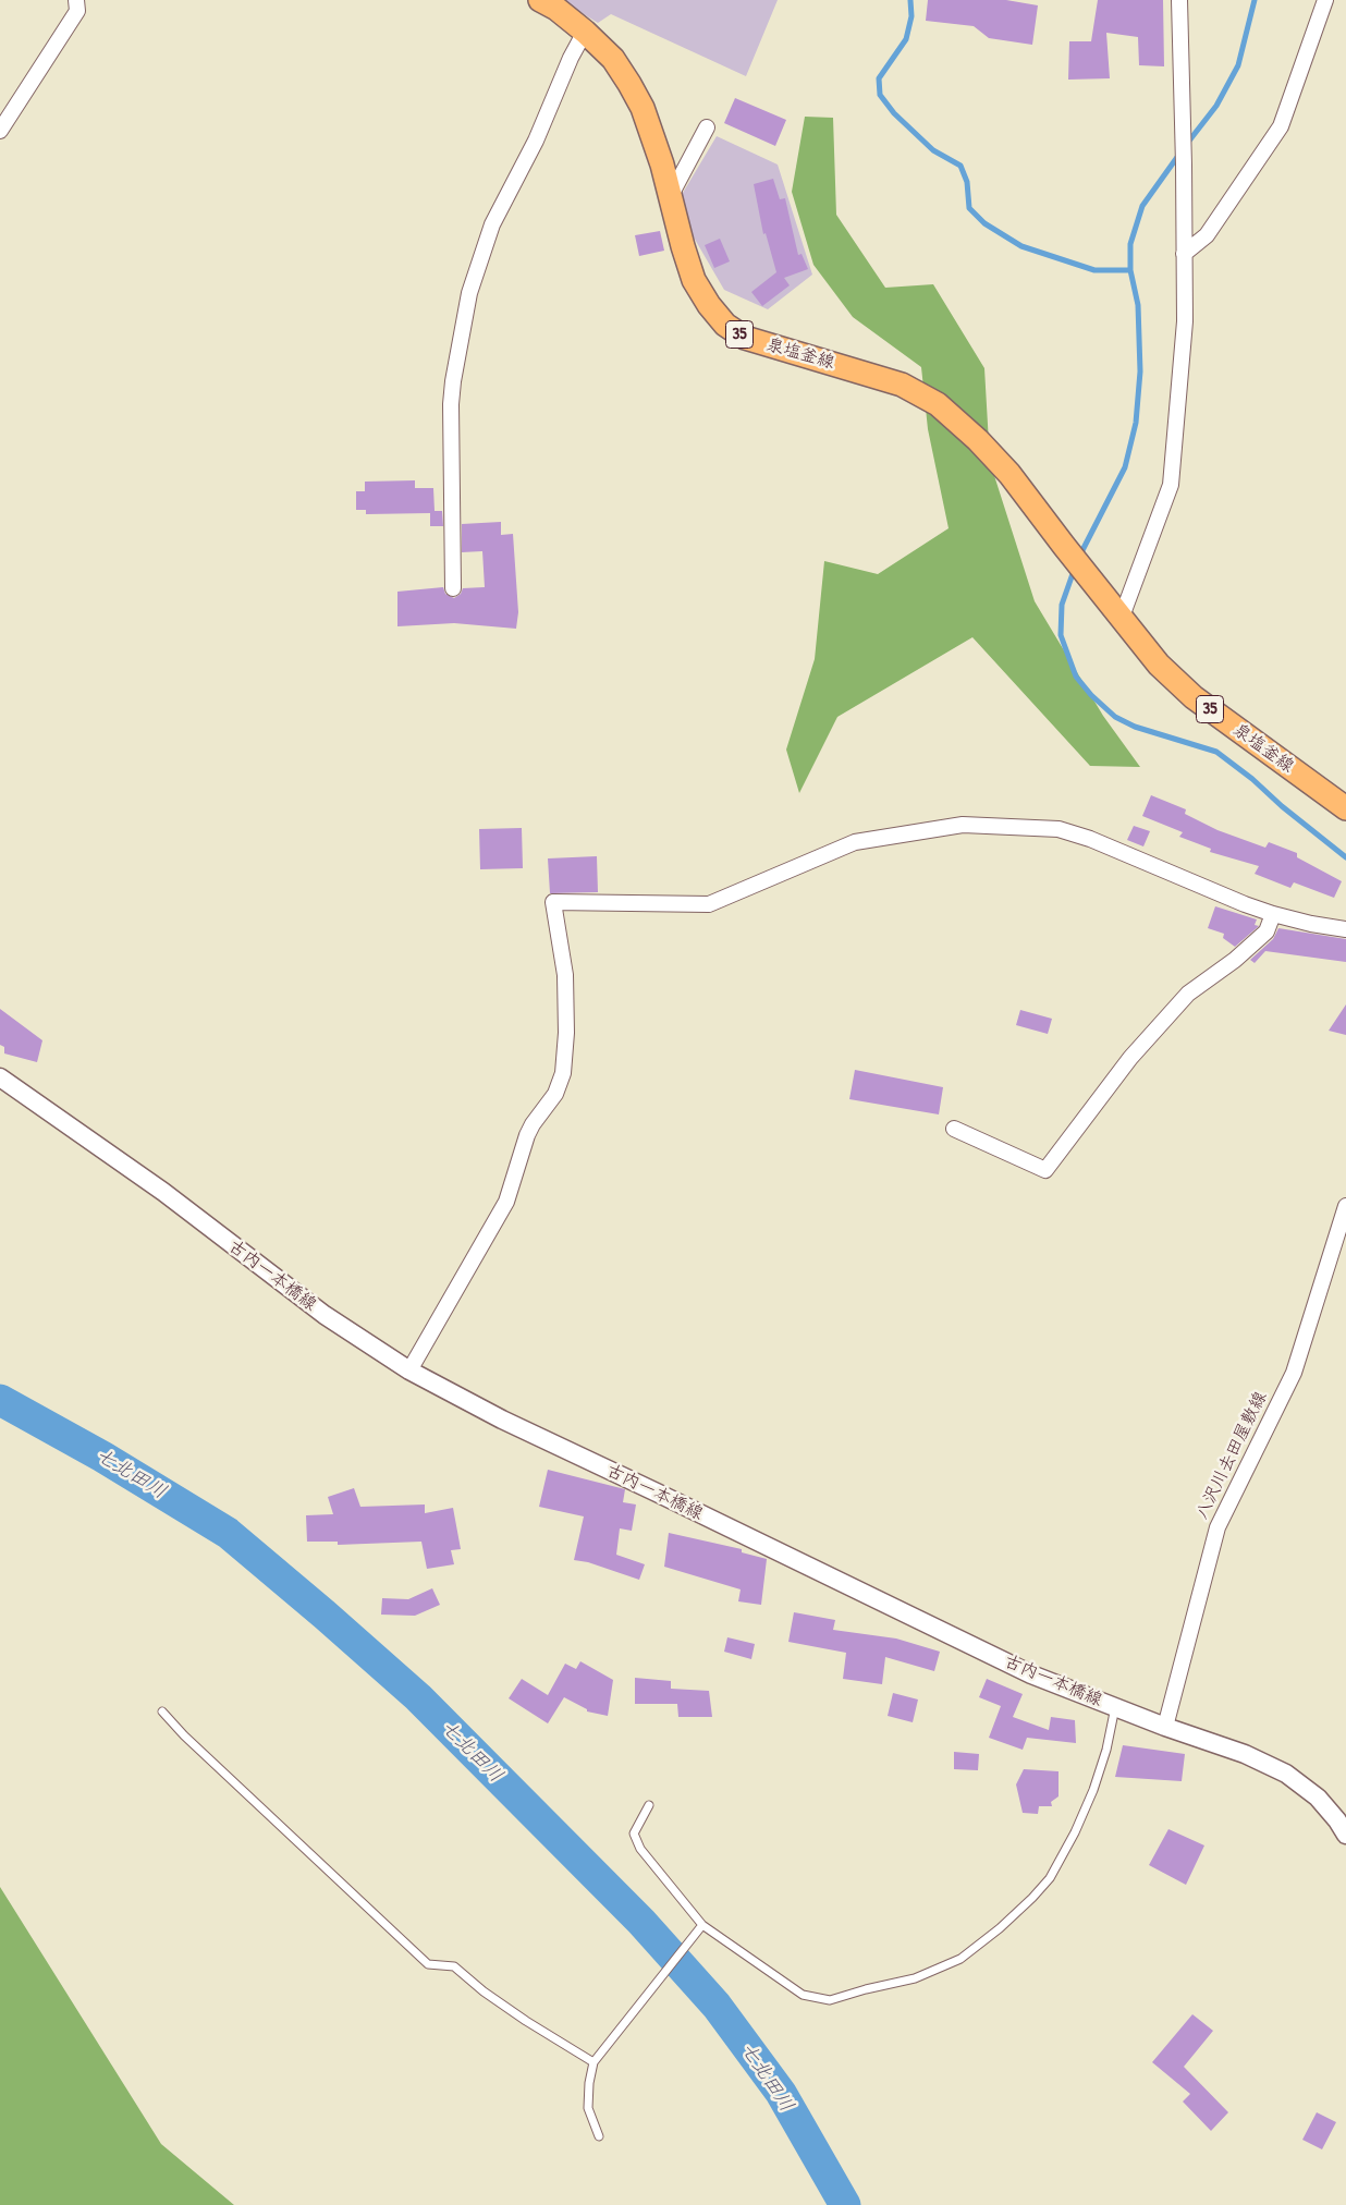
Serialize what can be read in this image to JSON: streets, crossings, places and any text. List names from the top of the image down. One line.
{"streets":{"main road":["35","泉塩釜線"],"street":["古内一本橋線","八沢川去田屋敷線"]},"crossings":[["古内一本橋線","八沢川去田屋敷線"]],"water":["七北田川"]}
